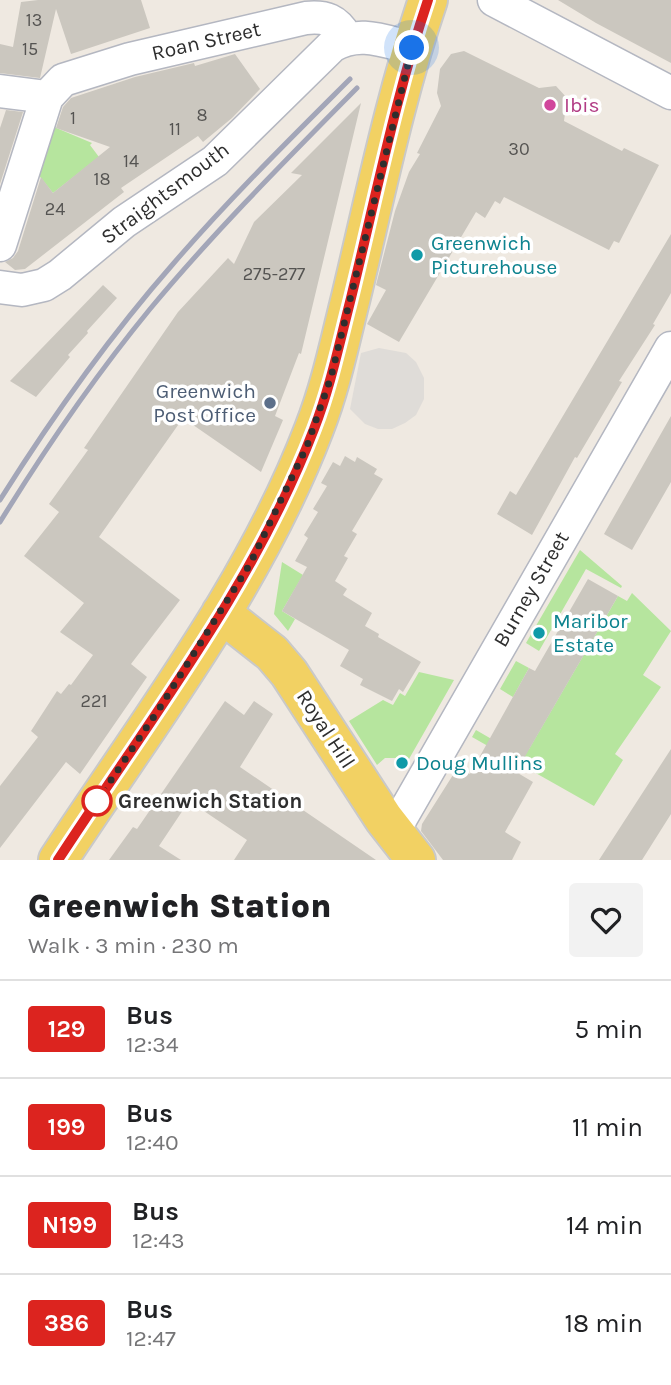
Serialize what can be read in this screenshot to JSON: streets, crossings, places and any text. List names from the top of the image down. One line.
{"streets":{"main road":["Royal Hill"],"street":["Roan Street","Straightsmouth","Burney Street"]},"crossings":[["Roan Street","Straightsmouth"],["Burney Street","Royal Hill"]],"places":["Ibis","Greenwich Picturehouse","Greenwich Post Office","Maribor Estate","Doug Mullins","Greenwich Station"],"lines":["bus line 129"],"house_numbers":["13","15","8","1","11","30","14","18","24","275-277","221"],"page":{"heading":["Greenwich Station","Walk · 3 min · 230 m"],"list":[{"mark":"129","name":"Bus","note":"12:34","value":"5 min"},{"mark":"199","name":"Bus","note":"12:40","value":"11 min"},{"mark":"N199","name":"Bus","note":"12:43","value":"14 min"},{"mark":"386","name":"Bus","note":"12:47","value":"18 min"}]}}
